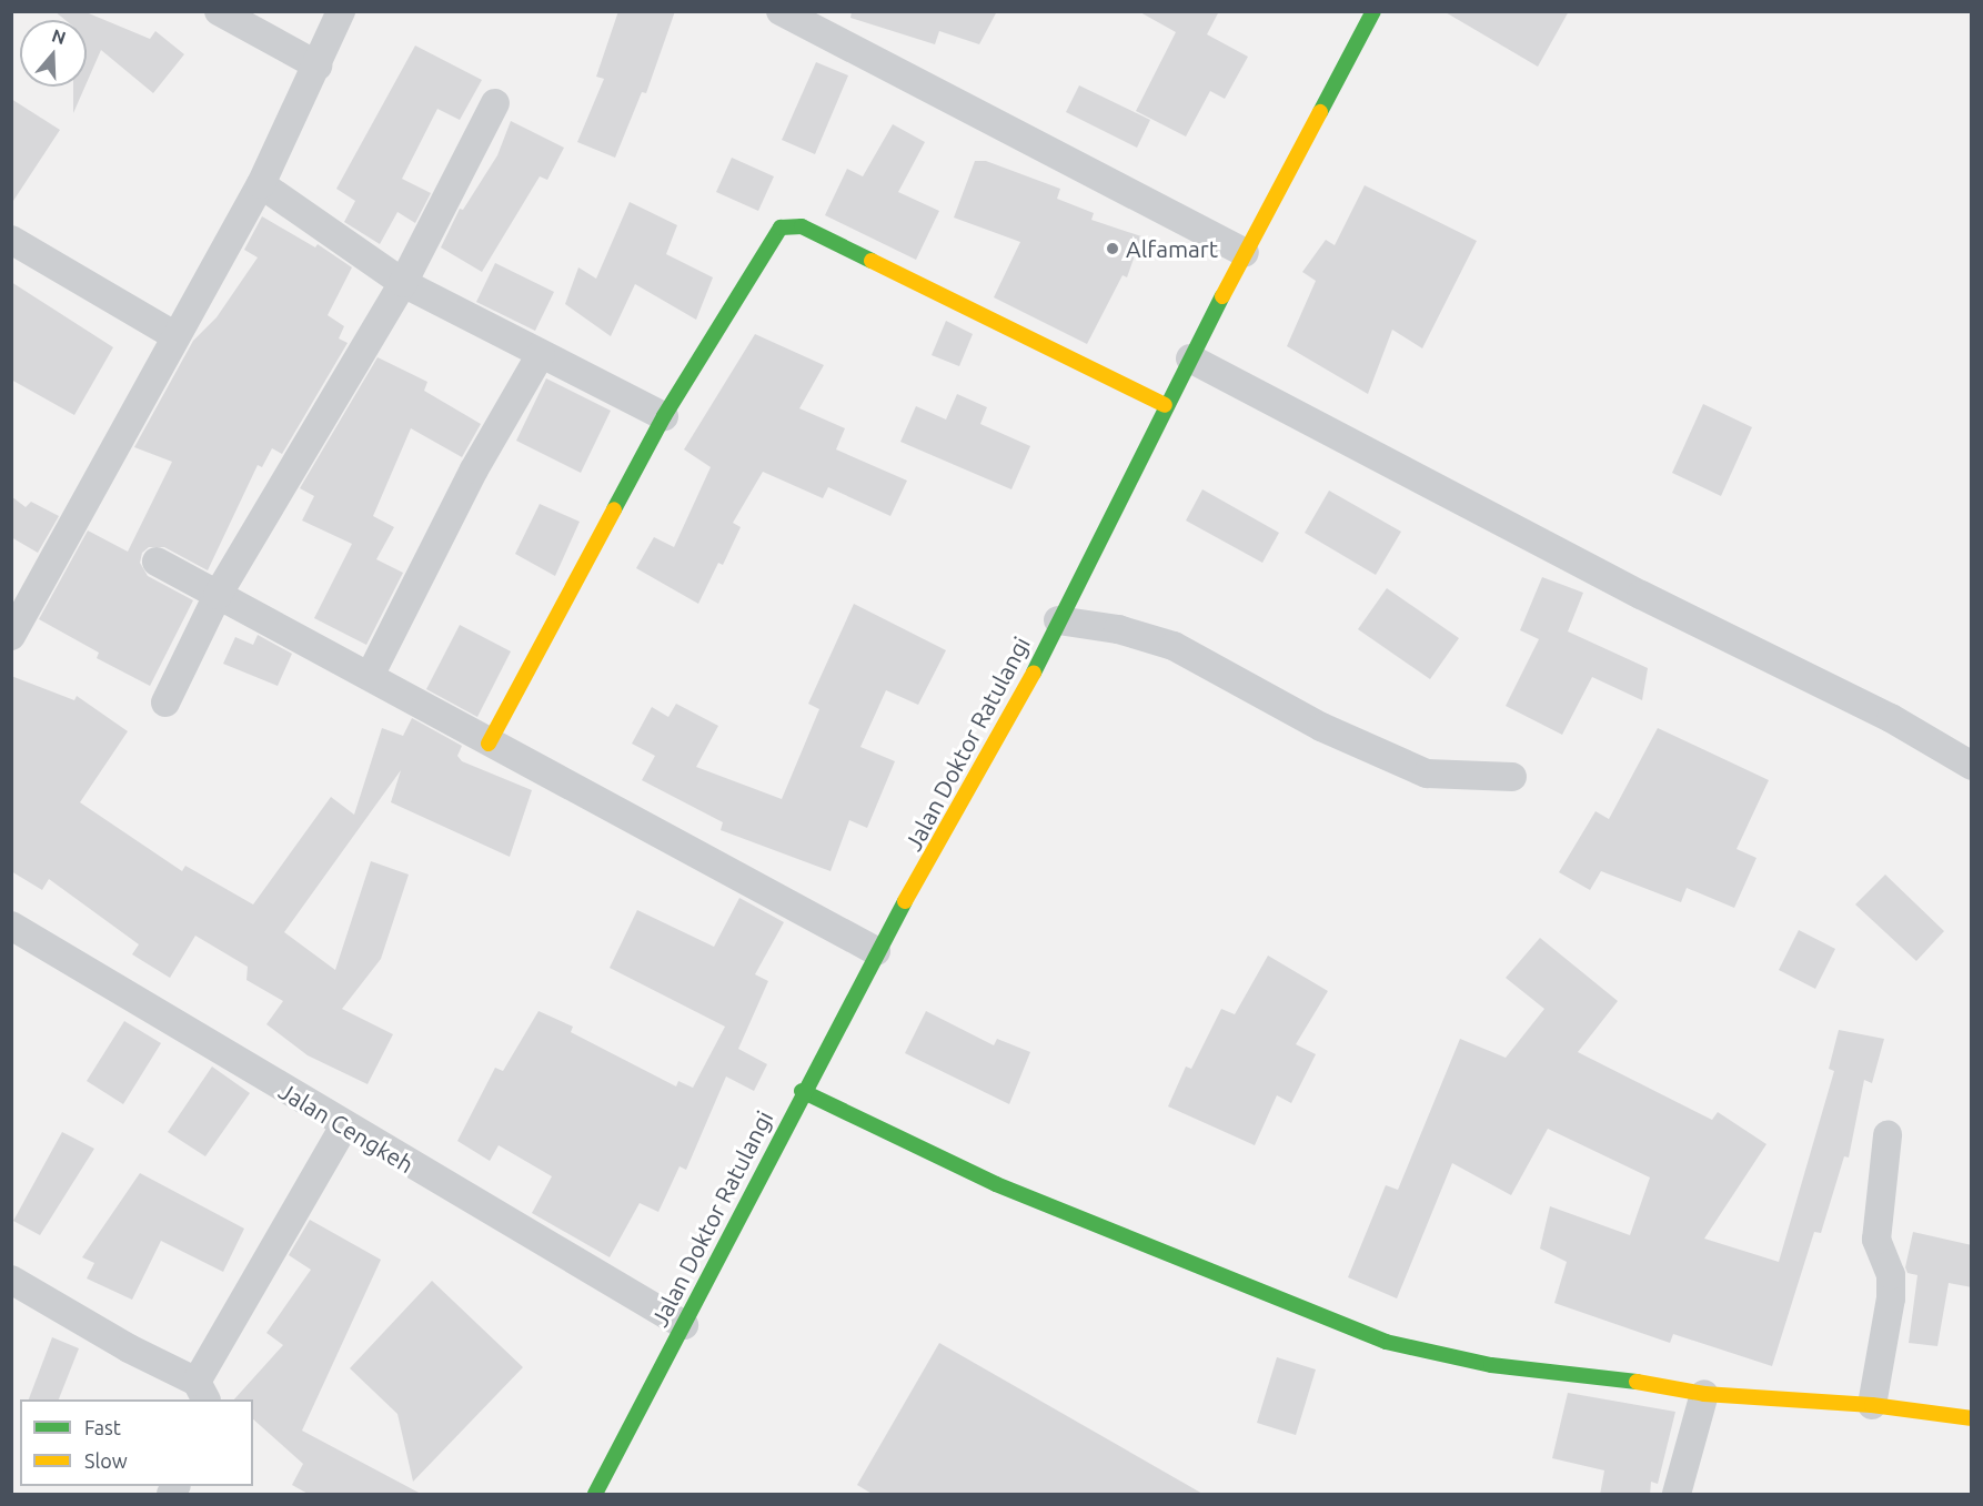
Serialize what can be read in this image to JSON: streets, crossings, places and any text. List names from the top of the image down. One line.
{"streets":{"main road":["Jalan Doktor Ratulangi"],"street":["Jalan Cengkeh"]},"crossings":[["Jalan Doktor Ratulangi","Jalan Cengkeh"]],"places":["Alfamart"],"legend":["Fast","Slow"],"north":"top"}
